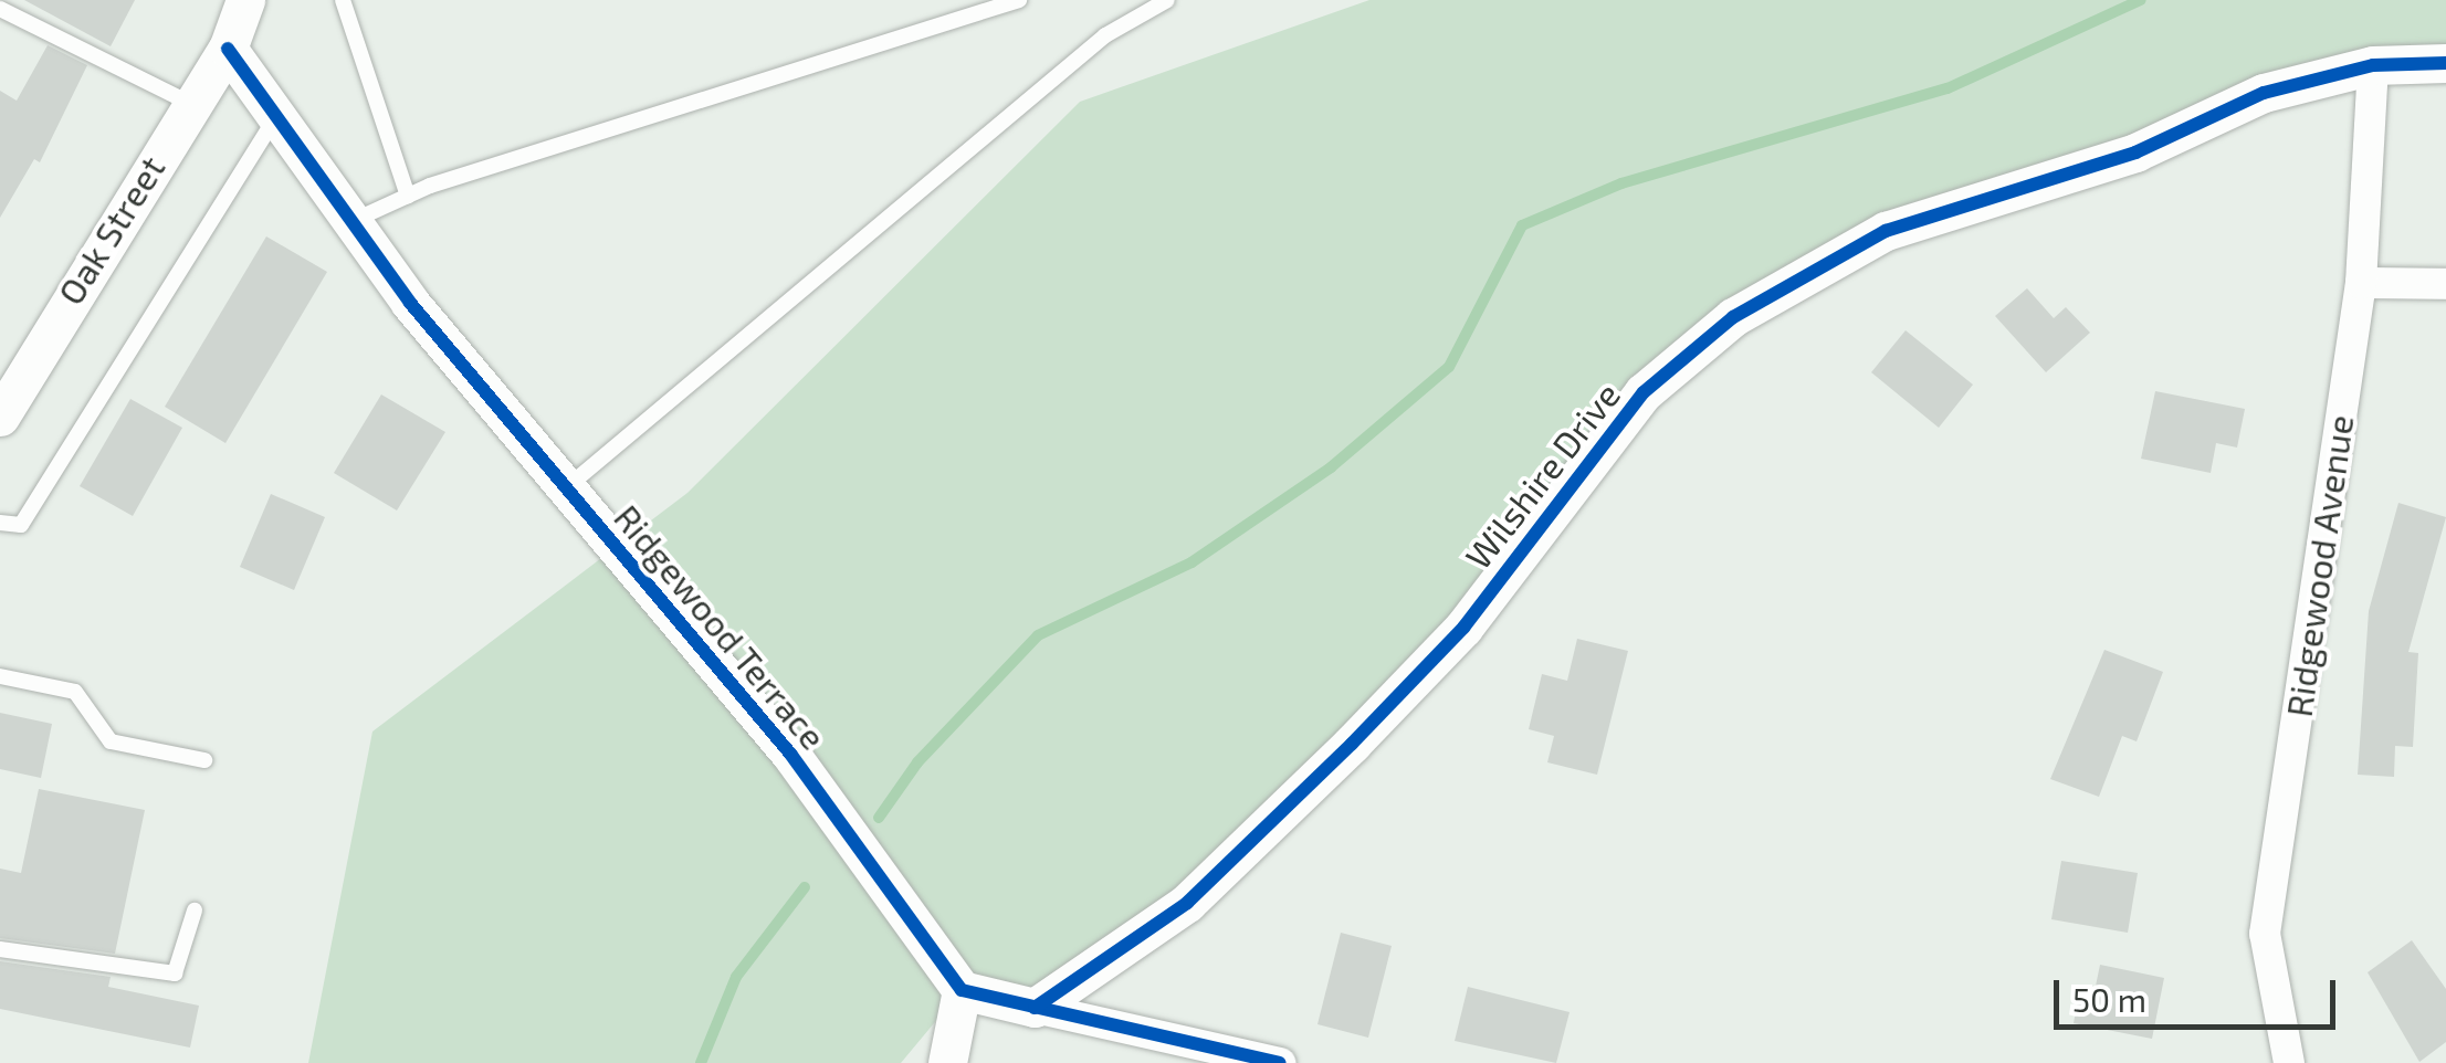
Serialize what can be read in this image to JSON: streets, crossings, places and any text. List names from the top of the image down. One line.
{"streets":{"street":["Oak Street","Wilshire Drive","Ridgewood Avenue","Ridgewood Terrace"]},"crossings":[["Oak Street","Ridgewood Terrace"],["Wilshire Drive","Ridgewood Avenue"]],"scale_bar":"50 m"}
